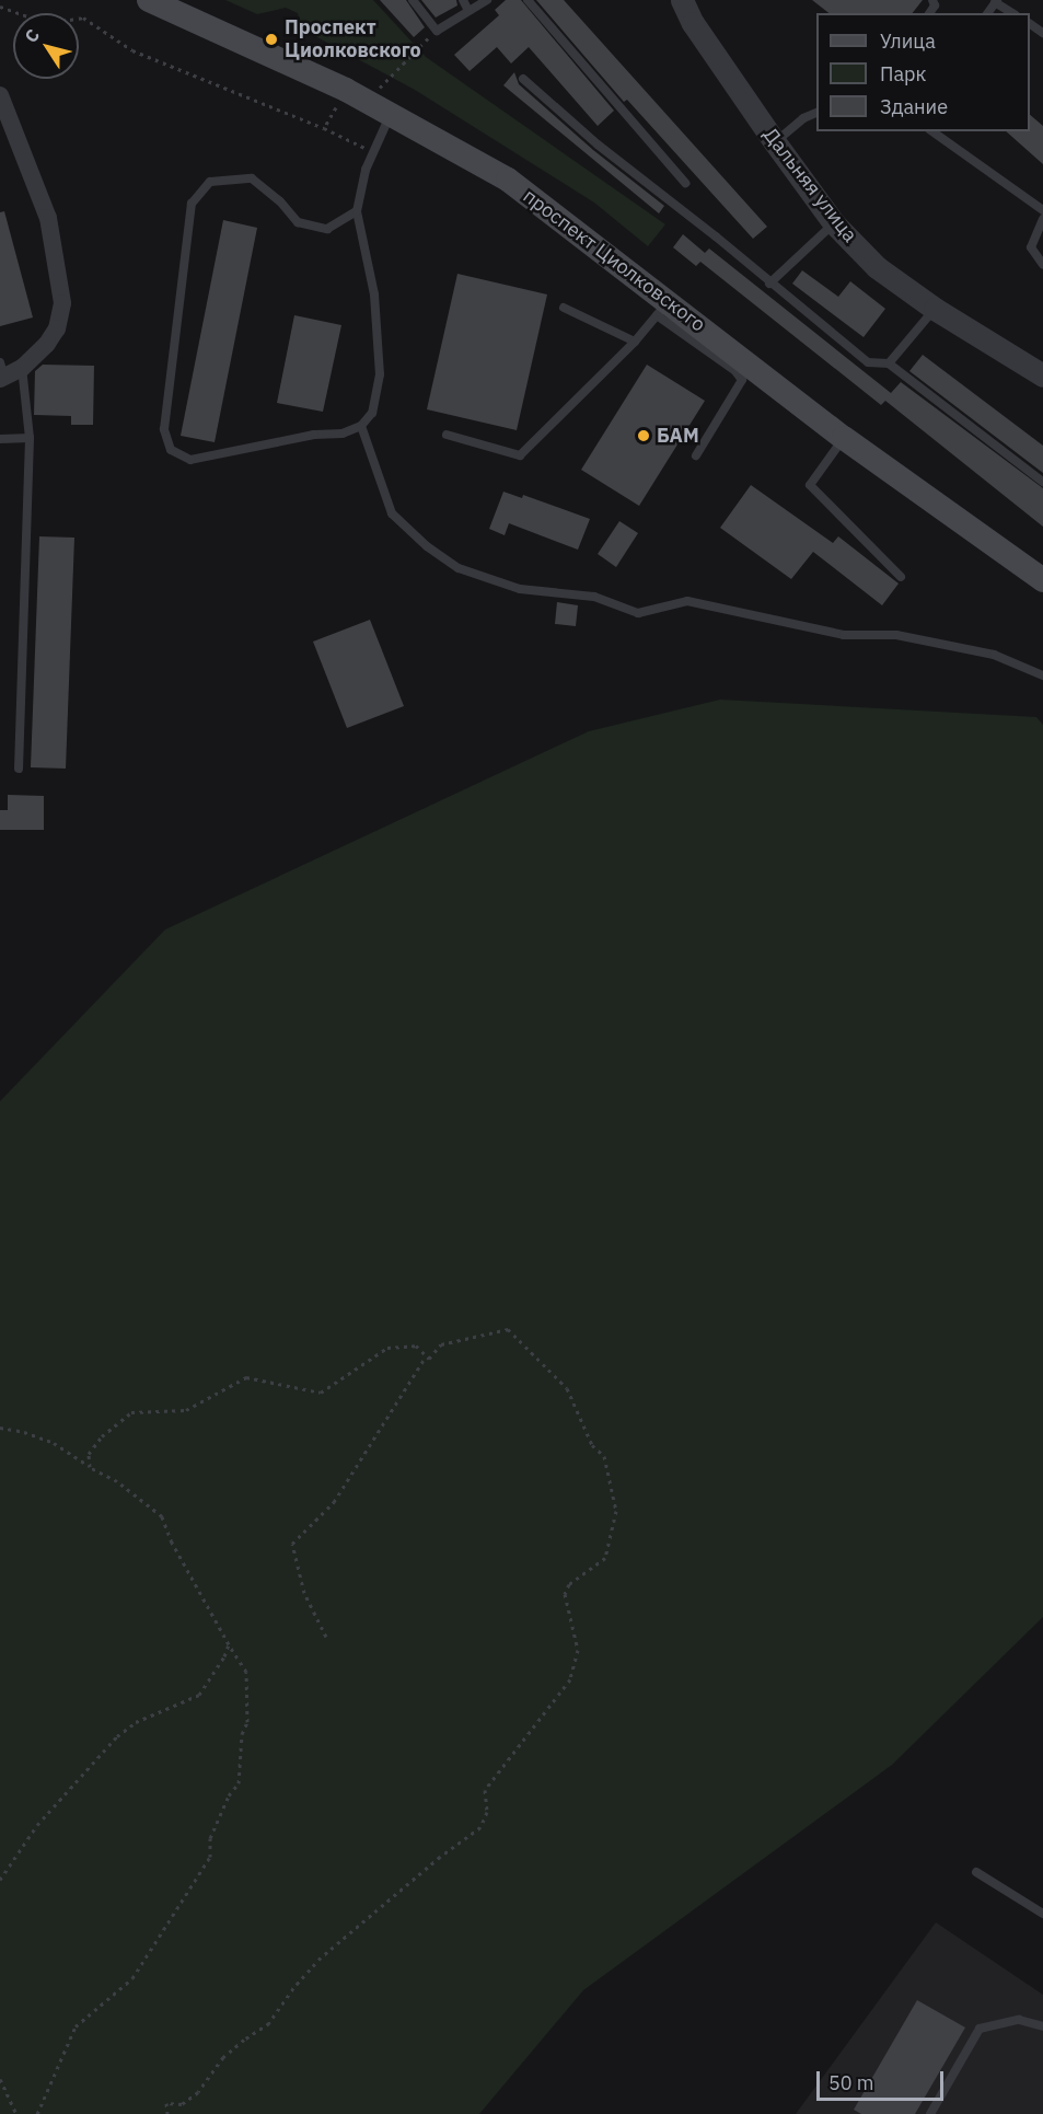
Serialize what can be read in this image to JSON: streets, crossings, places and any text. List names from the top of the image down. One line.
{"streets":{"main road":["проспект Циолковского"],"street":["Дальняя улица"]},"places":["Проспект Циолковского","БАМ"],"legend":["Улица","Парк","Здание"],"scale_bar":"50 m","north":"top left"}
